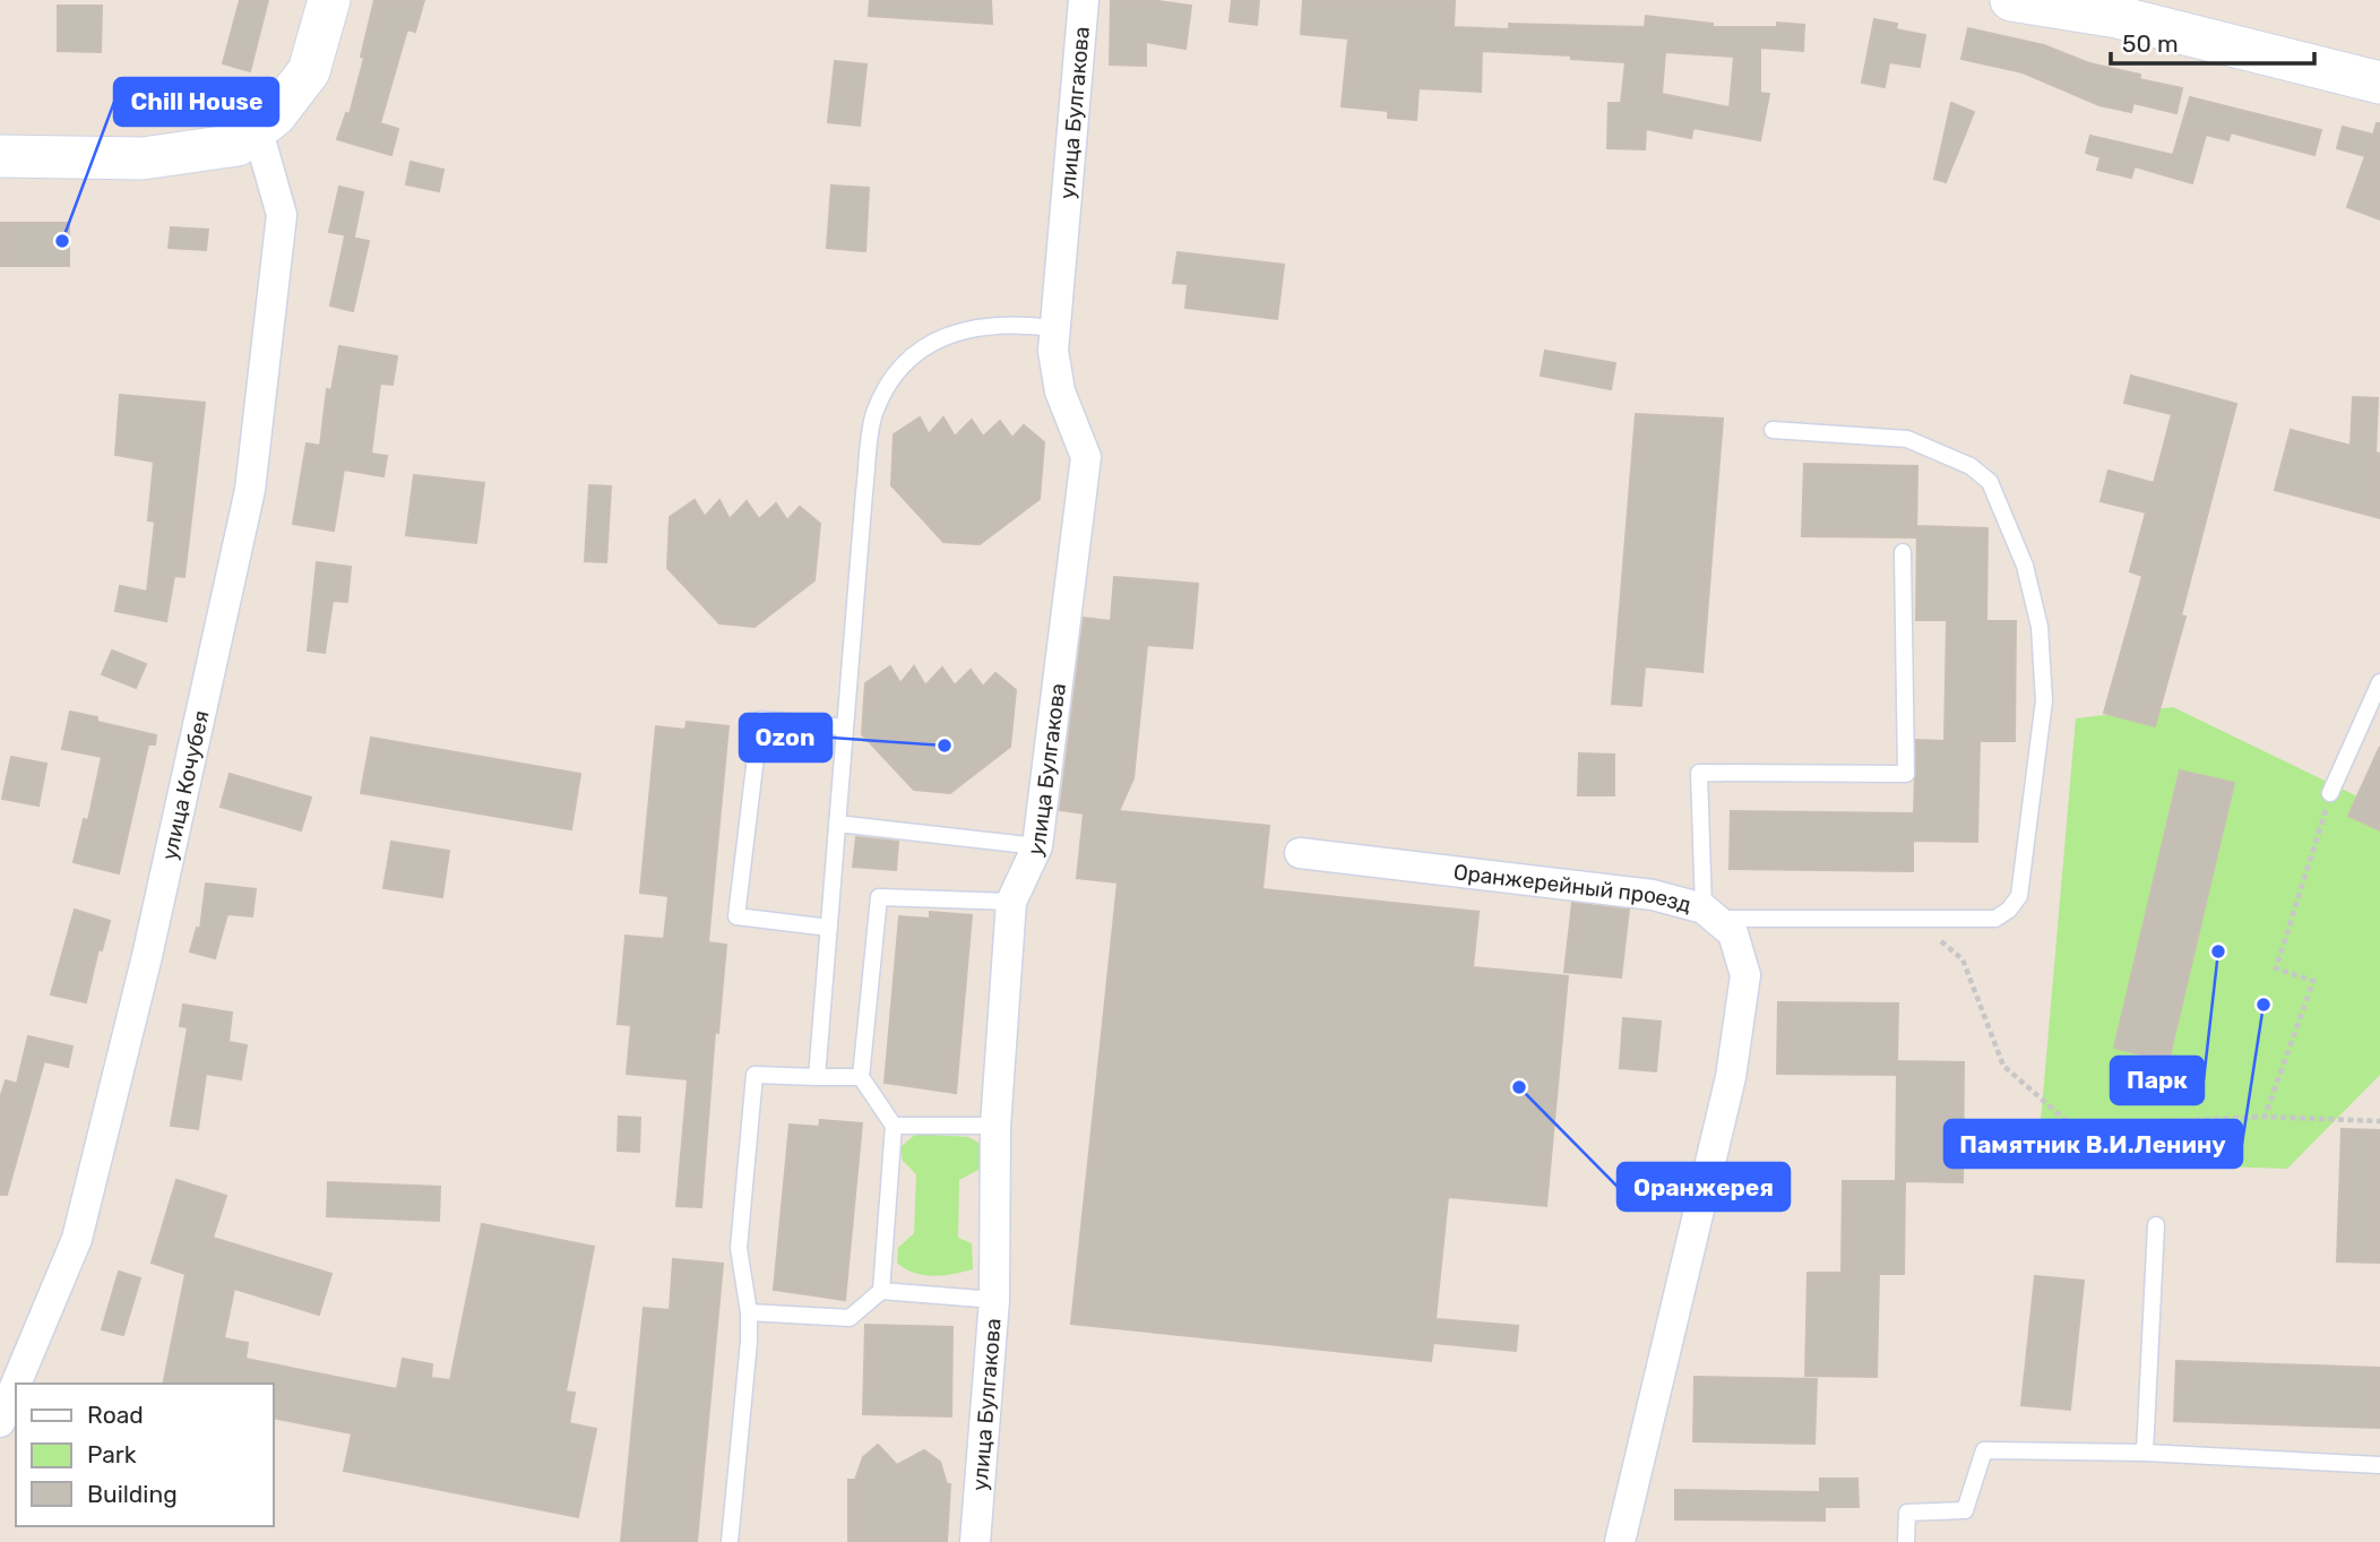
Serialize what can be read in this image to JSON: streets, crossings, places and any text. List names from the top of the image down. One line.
{"streets":{"street":["улица Булгакова","улица Кочубея","Оранжерейный проезд"]},"places":["Chill House","Ozon","Парк","Памятник В.И.Ленину","Оранжерея"],"legend":["Road","Park","Building"],"scale_bar":"50 m"}
